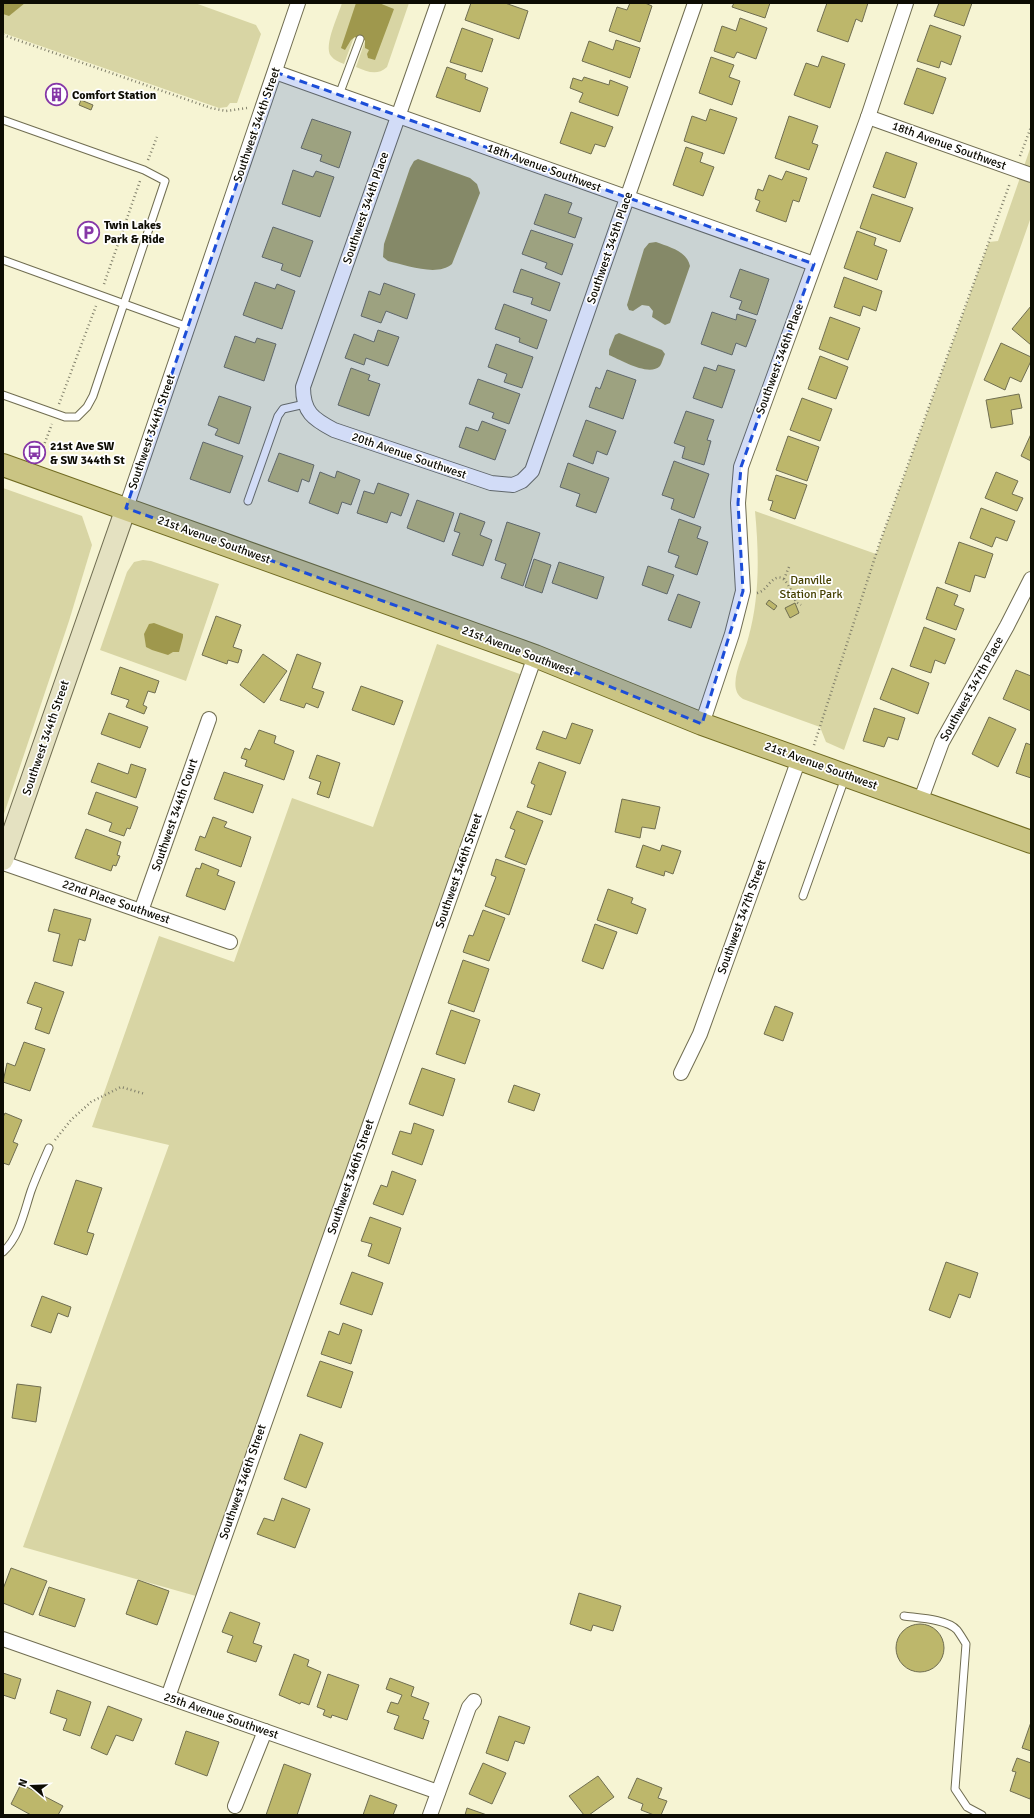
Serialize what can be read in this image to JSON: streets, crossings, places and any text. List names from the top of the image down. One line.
{"streets":{"main road":["21st Avenue Southwest"],"street":["Southwest 344th Street","18th Avenue Southwest","Southwest 344th Place","Southwest 345th Place","Southwest 346th Place","20th Avenue Southwest","Southwest 347th Place","Southwest 344th Court","Southwest 346th Street","22nd Place Southwest","Southwest 347th Street","25th Avenue Southwest"]},"crossings":[["Southwest 344th Street","18th Avenue Southwest"],["Southwest 344th Street","21st Avenue Southwest"],["18th Avenue Southwest","Southwest 344th Place"],["18th Avenue Southwest","Southwest 345th Place"],["18th Avenue Southwest","Southwest 346th Place"],["Southwest 344th Place","20th Avenue Southwest"],["Southwest 345th Place","20th Avenue Southwest"],["Southwest 346th Place","21st Avenue Southwest"],["21st Avenue Southwest","Southwest 347th Place"],["21st Avenue Southwest","Southwest 346th Street"],["21st Avenue Southwest","Southwest 347th Street"],["Southwest 344th Court","22nd Place Southwest"],["Southwest 346th Street","25th Avenue Southwest"]],"parks":["Danville Station Park"],"places":{"building":["Comfort Station"],"parking":["Twin Lakes Park & Ride"],"bus stop":["21st Ave SW & SW 344th St"]},"north":"left"}
